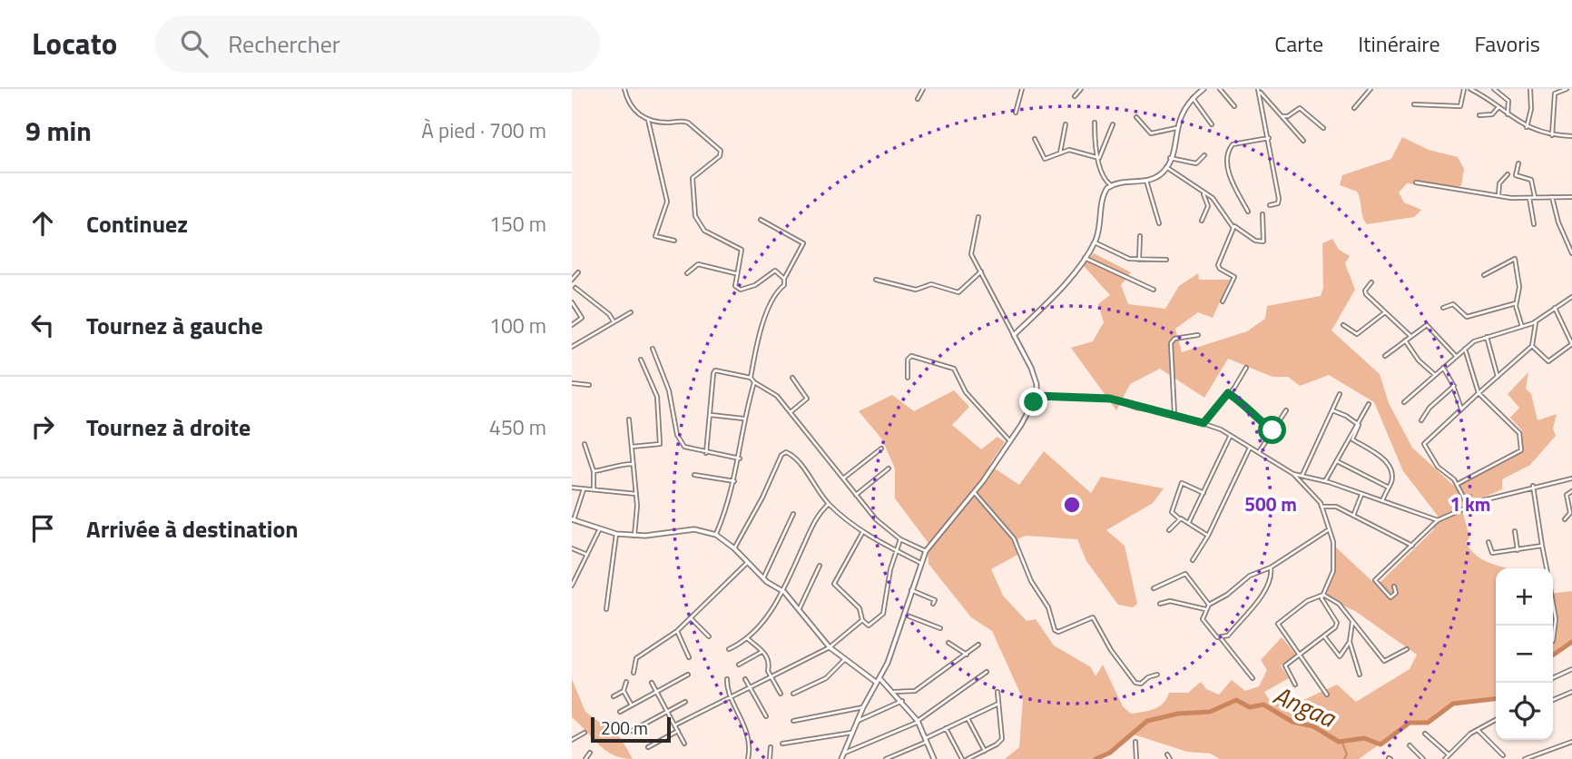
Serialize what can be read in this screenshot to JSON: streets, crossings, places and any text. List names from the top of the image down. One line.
{"water":["Angaa"],"scale_bar":"200 m","page":{"header":"Locato","search":"Rechercher","nav":["Carte","Itinéraire","Favoris"],"heading":["9 min","À pied · 700 m"],"list":[["Continuez","150 m"],["Tournez à gauche","100 m"],["Tournez à droite","450 m"],"Arrivée à destination"],"map_buttons":["+","−"],"scale":"200 m"},"rings":["500 m","1 km"]}
